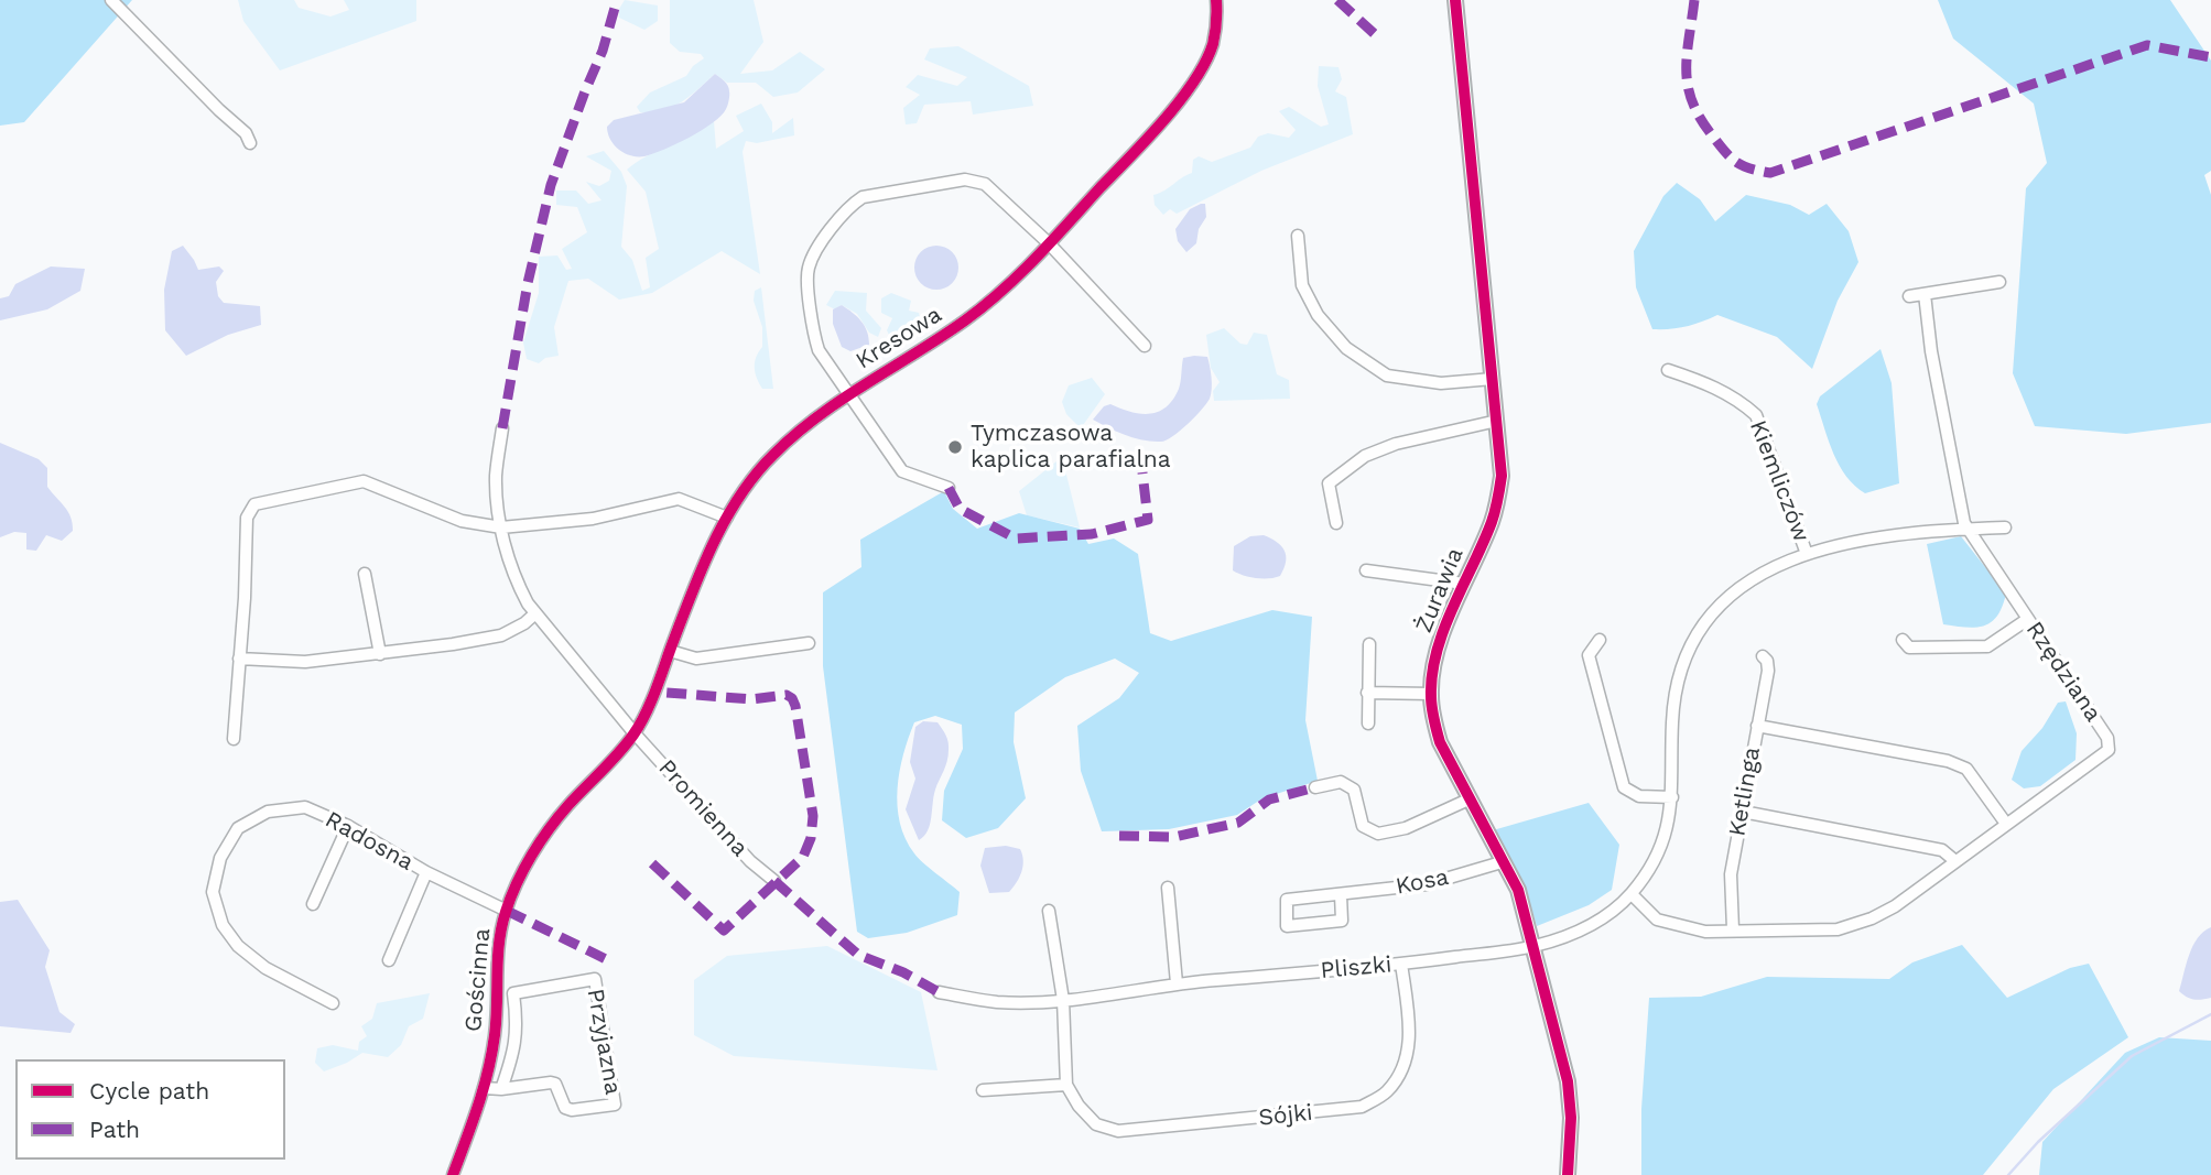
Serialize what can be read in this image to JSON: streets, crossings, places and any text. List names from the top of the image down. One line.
{"streets":{"street":["Kresowa","Kiemliczów","Żurawia","Rzędziana","Ketlinga","Promienna","Radosna","Kosa","Pliszki","Gościnna","Przyjazna","Sójki"]},"crossings":[["Kresowa","Promienna"],["Kresowa","Gościnna"],["Kiemliczów","Pliszki"],["Żurawia","Kosa"],["Żurawia","Pliszki"],["Rzędziana","Ketlinga"],["Rzędziana","Pliszki"],["Promienna","Gościnna"],["Radosna","Gościnna"],["Pliszki","Sójki"],["Gościnna","Przyjazna"]],"places":["Tymczasowa kaplica parafialna"],"legend":["Cycle path","Path"]}
